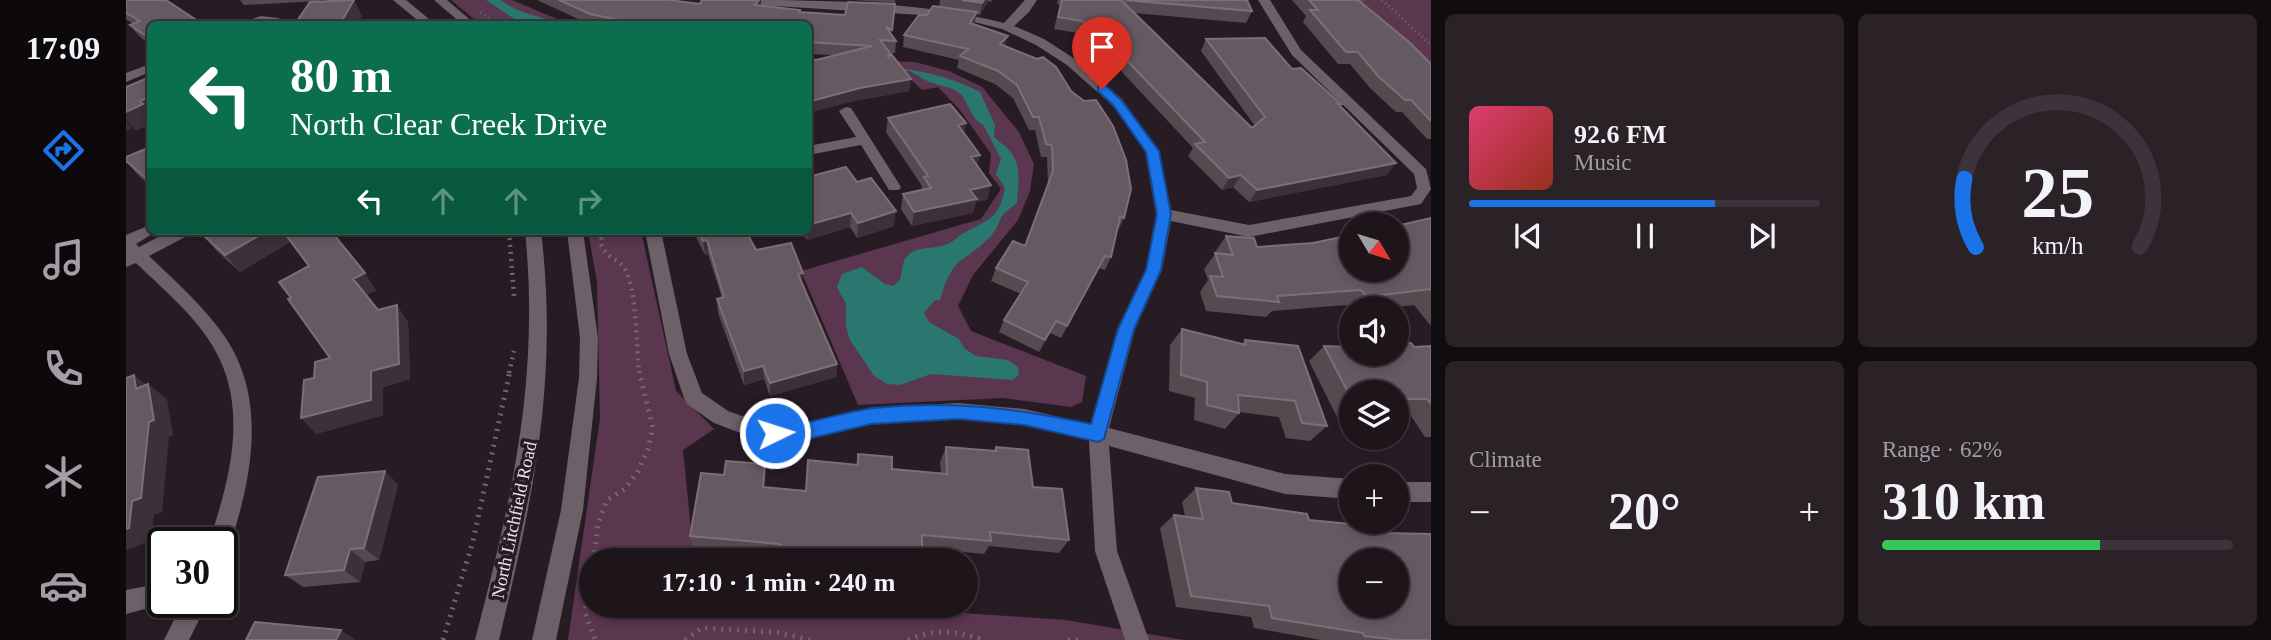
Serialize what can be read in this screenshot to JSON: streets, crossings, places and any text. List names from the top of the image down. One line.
{"streets":{"street":["North Litchfield Road"]},"north":"bottom right","page":{"tabs":"17:09","turn":["80 m","North Clear Creek Drive"],"song":["92.6 FM","Music"],"map_buttons":["+","−"],"tile":["Climate",["Range · 62%","310 km"]],"heat":["−","20°","+"],"limit":"30","trip":"17:10 · 1 min · 240 m","gauge":["25","km/h"]}}
